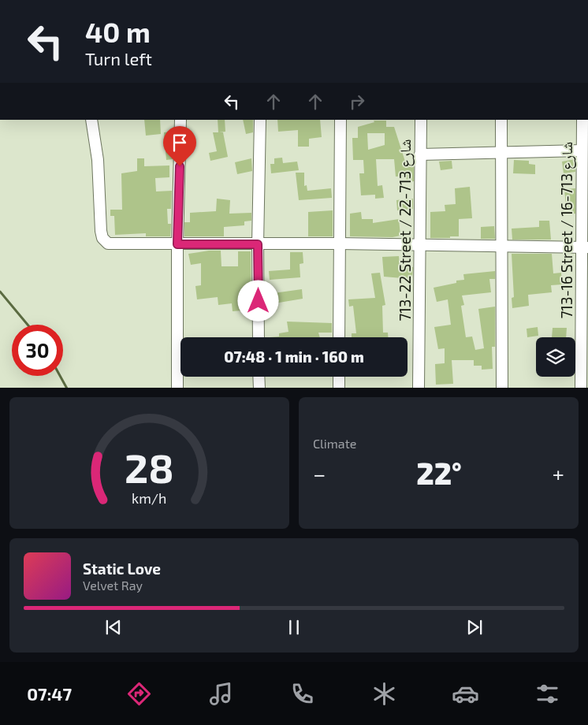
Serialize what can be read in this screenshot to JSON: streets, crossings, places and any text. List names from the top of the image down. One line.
{"streets":{"street":["713-22 Street / شارع 713-22","713-16 Street / شارع 713-16"]},"page":{"turn":["40 m","Turn left"],"limit":"30","trip":"07:48 · 1 min · 160 m","tile":"Climate","heat":["−","22°","+"],"song":["Static Love","Velvet Ray"],"tabs":"07:47","gauge":["28","km/h"]}}
